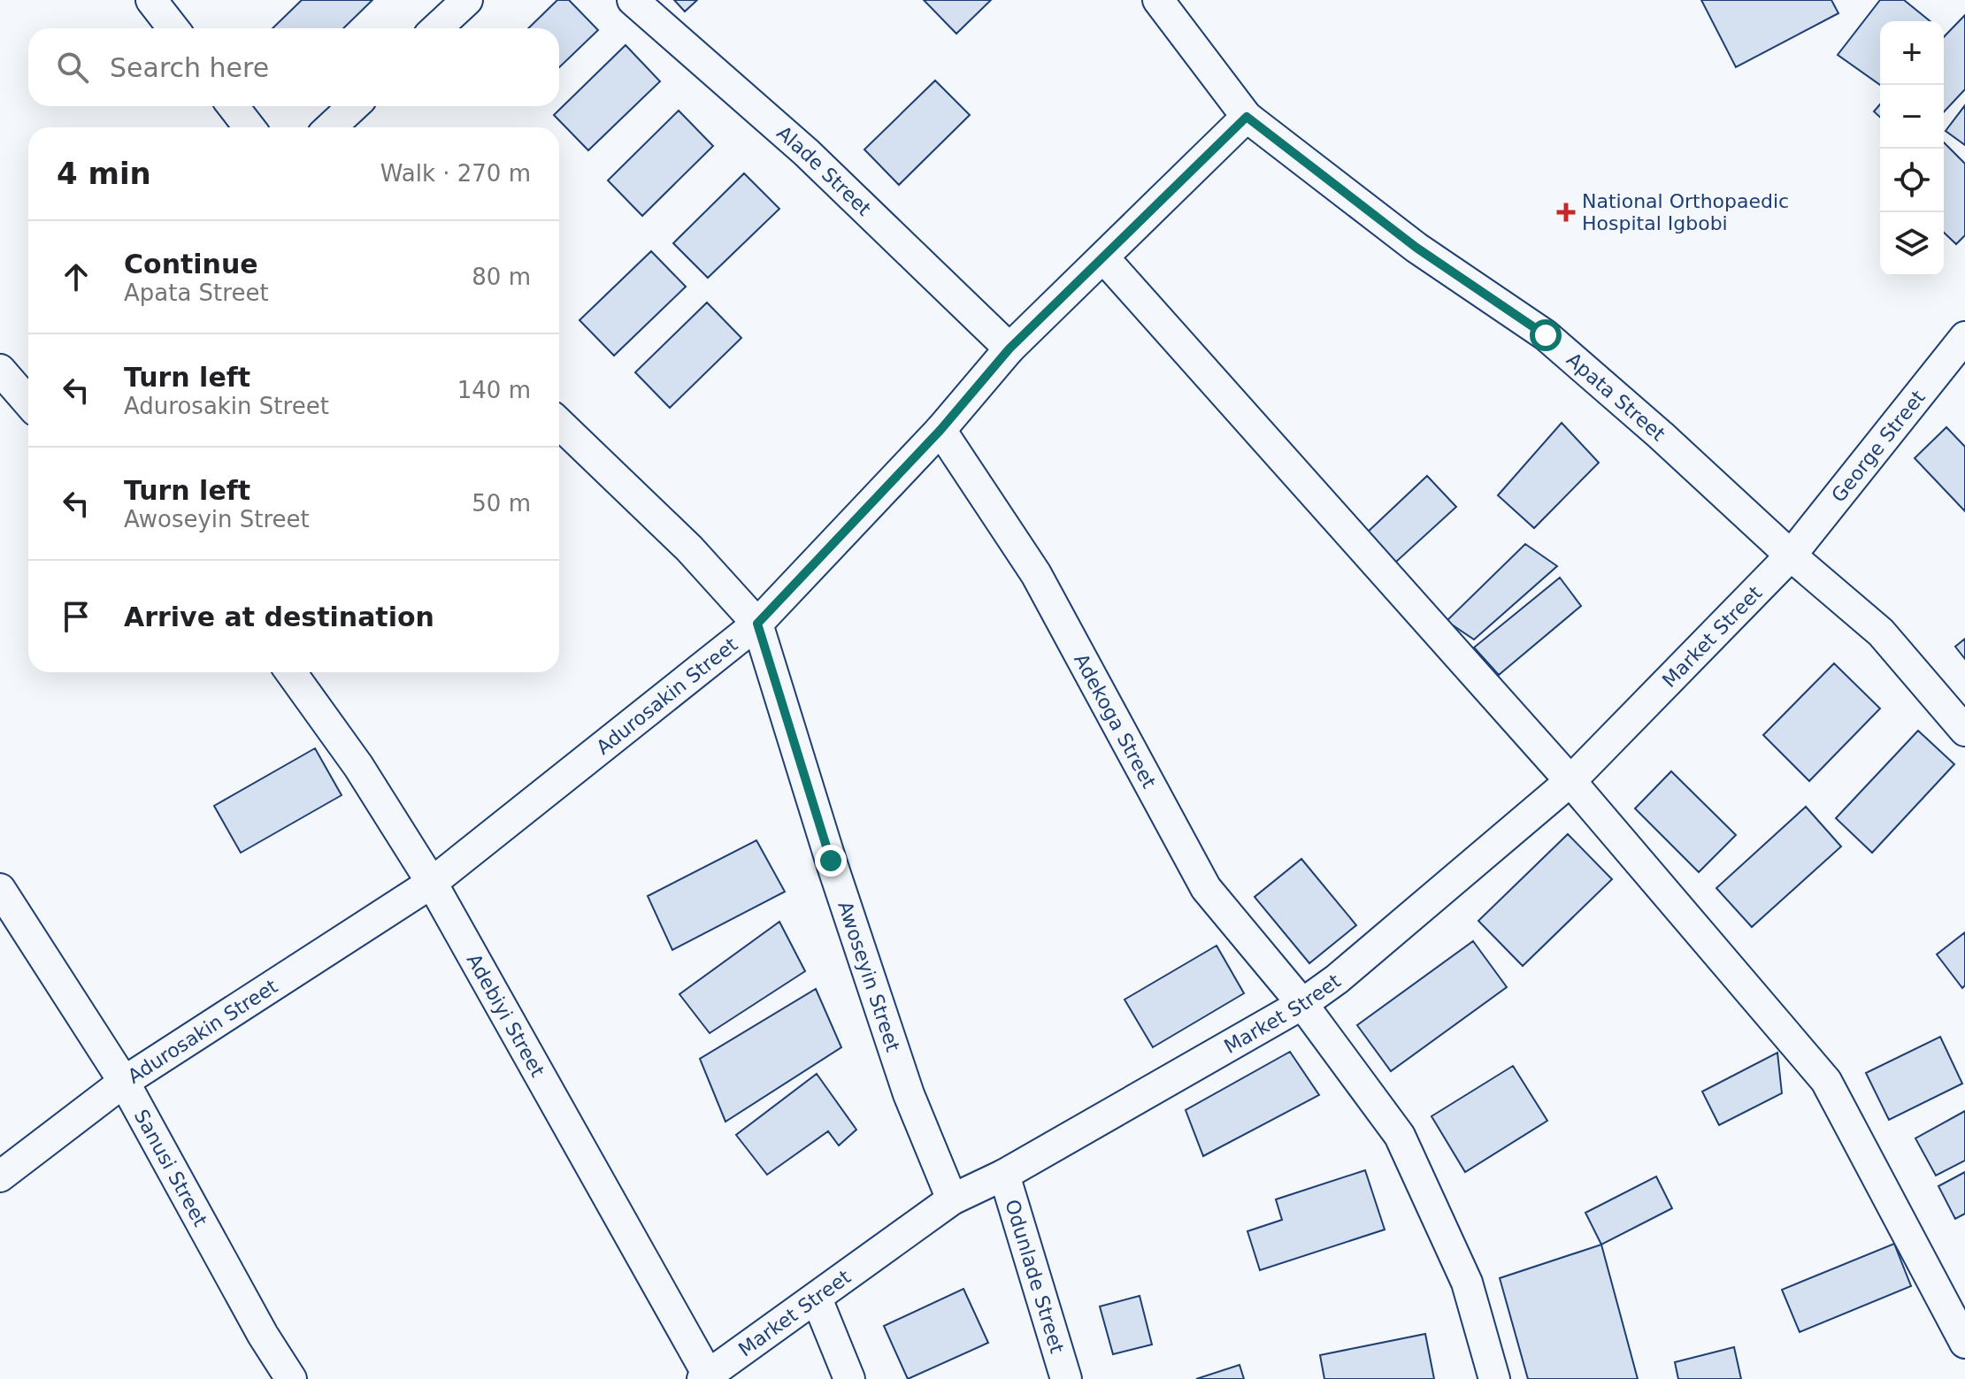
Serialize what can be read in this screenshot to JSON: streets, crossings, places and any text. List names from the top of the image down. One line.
{"streets":{"street":["Alade Street","Apata Street","George Street","Market Street","Adurosakin Street","Adekoga Street","Awoseyin Street","Adebiyi Street","Sanusi Street","Odunlade Street"]},"crossings":[["Alade Street","Adurosakin Street"],["Apata Street","George Street"],["Apata Street","Market Street"],["Apata Street","Adurosakin Street"],["George Street","Market Street"],["Market Street","Adekoga Street"],["Market Street","Awoseyin Street"],["Market Street","Adebiyi Street"],["Market Street","Odunlade Street"],["Adurosakin Street","Adekoga Street"],["Adurosakin Street","Awoseyin Street"],["Adurosakin Street","Adebiyi Street"],["Adurosakin Street","Sanusi Street"]],"places":{"health":["National Orthopaedic Hospital Igbobi"]},"page":{"map_buttons":["+","−"],"search":"Search here","heading":["4 min","Walk · 270 m"],"list":[["Continue","Apata Street","80 m"],["Turn left","Adurosakin Street","140 m"],["Turn left","Awoseyin Street","50 m"],"Arrive at destination"]}}
